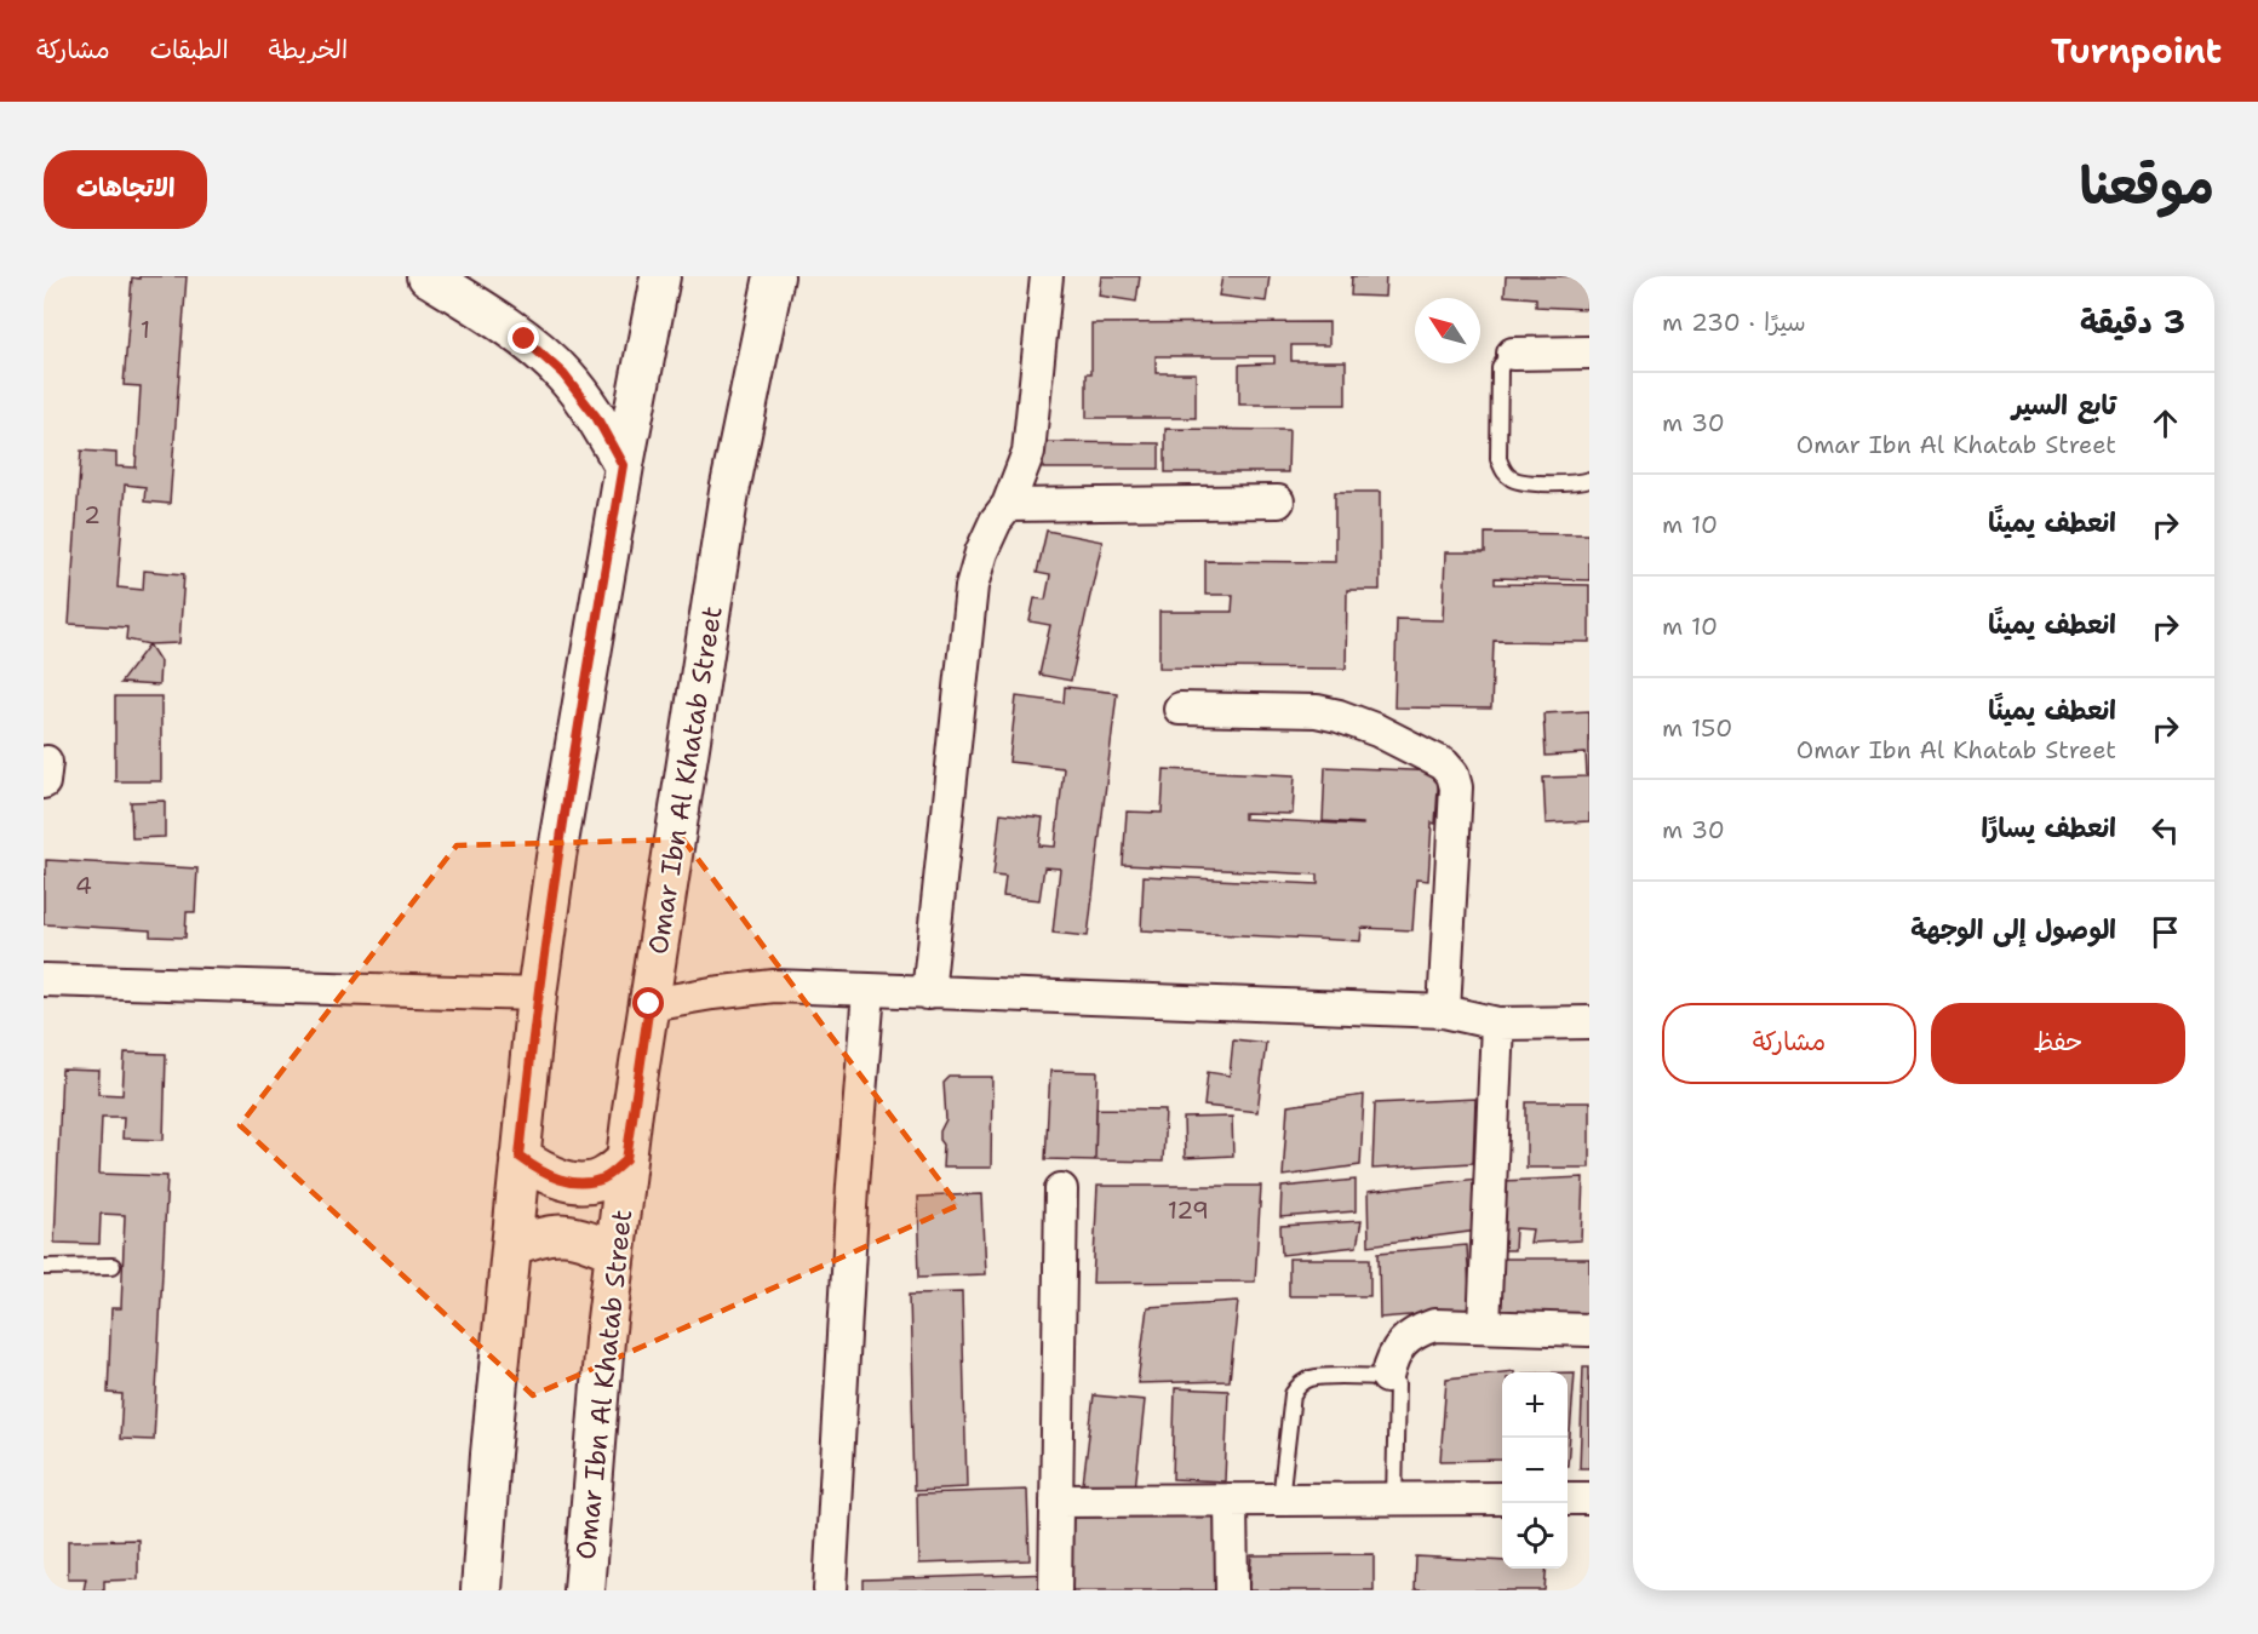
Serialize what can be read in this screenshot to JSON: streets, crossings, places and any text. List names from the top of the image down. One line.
{"streets":{"street":["Omar Ibn Al Khatab Street"]},"house_numbers":["1","2","4","129"],"north":"top left","page":{"header":"Turnpoint","nav":["الخريطة","الطبقات","مشاركة"],"title":"موقعنا","buttons":["الاتجاهات",["حفظ","مشاركة"]],"heading":["3 دقيقة","سيرًا · 230 m"],"list":[["تابع السير","Omar Ibn Al Khatab Street","30 m"],["انعطف يمينًا","10 m"],["انعطف يمينًا","10 m"],["انعطف يمينًا","Omar Ibn Al Khatab Street","150 m"],["انعطف يسارًا","30 m"],"الوصول إلى الوجهة"],"map_buttons":["+","−"]}}
